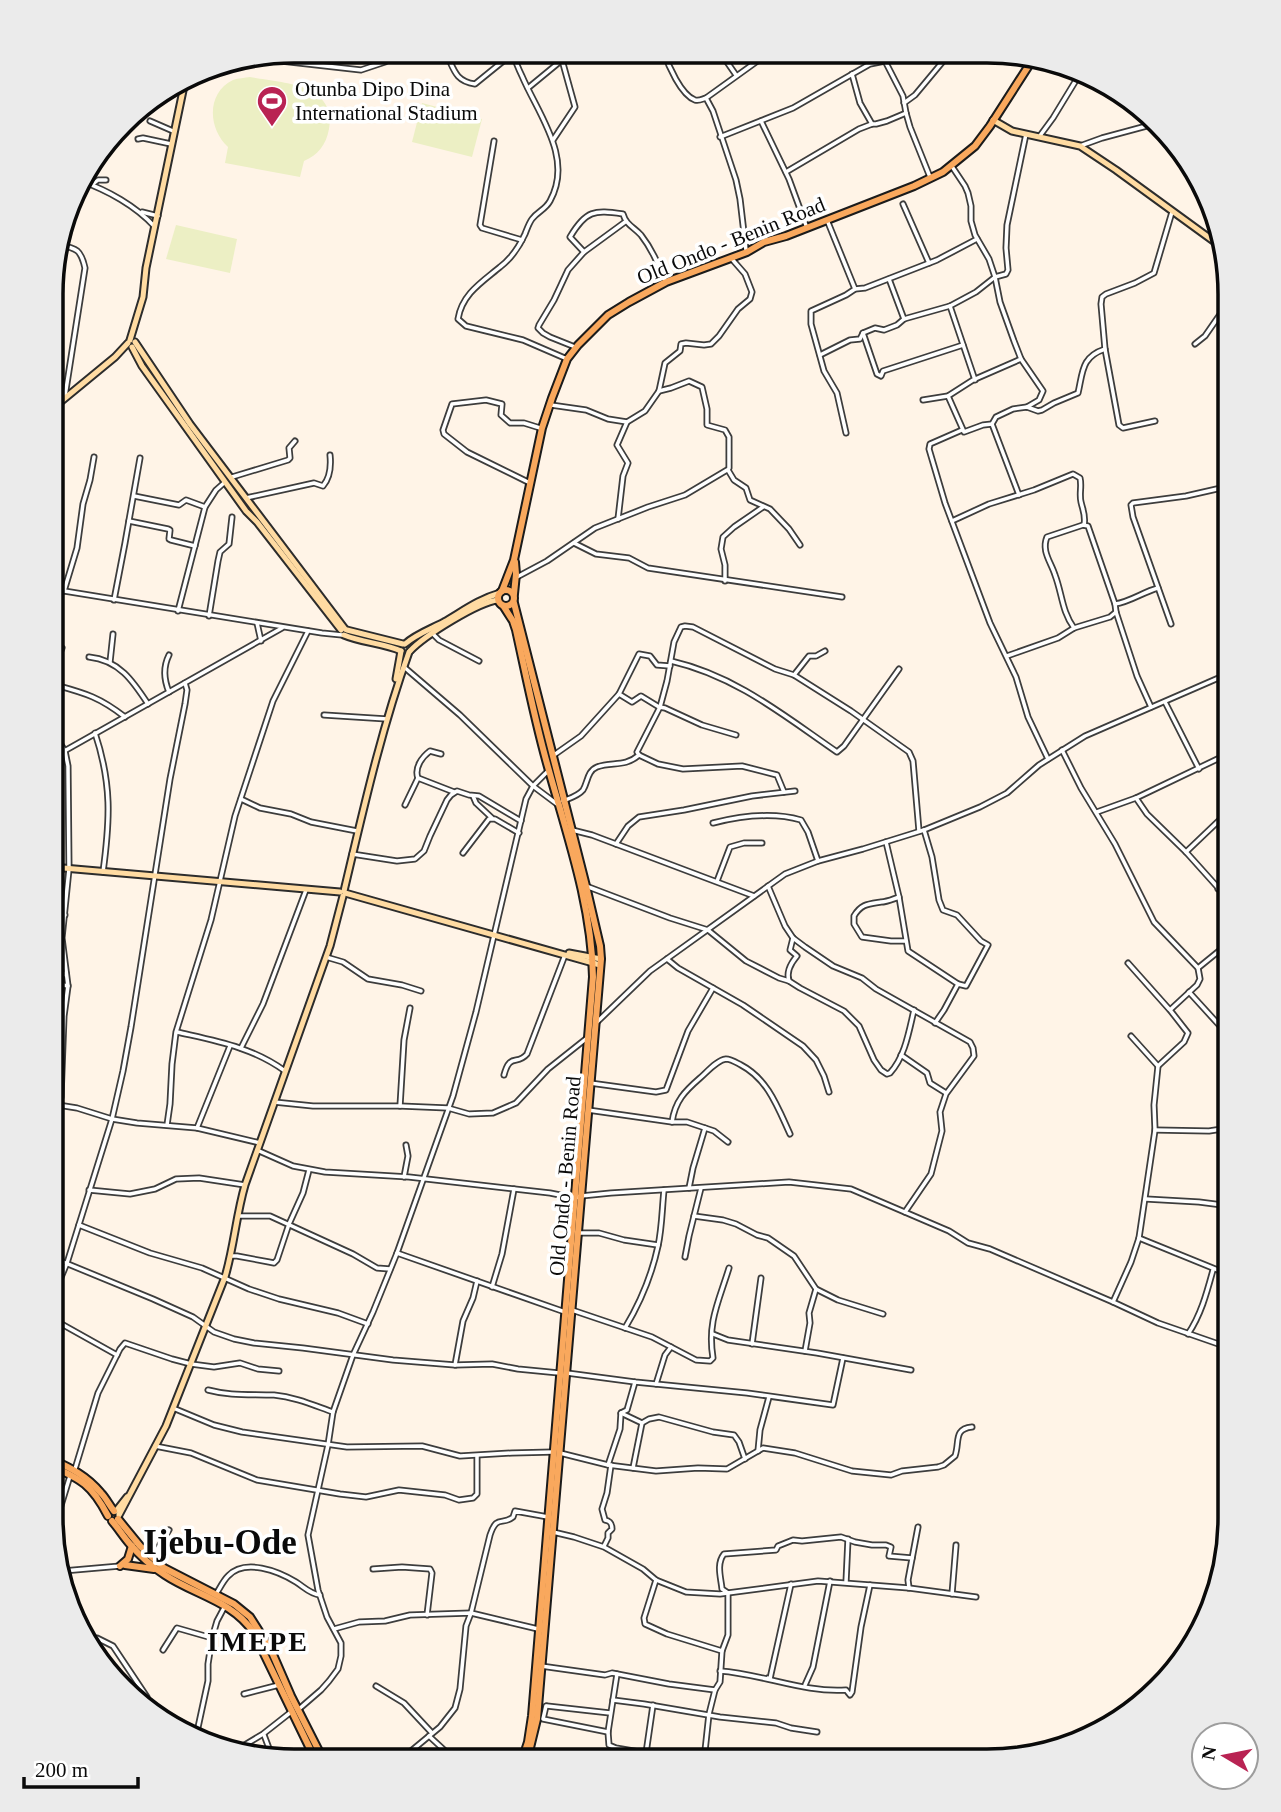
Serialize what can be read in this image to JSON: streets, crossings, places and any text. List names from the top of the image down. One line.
{"streets":{"main road":["Old Ondo - Benin Road"]},"districts":["Ijebu-Ode","IMEPE"],"places":{"sports":["Otunba Dipo Dina International Stadium"]},"scale_bar":"200 m","north":"left"}
